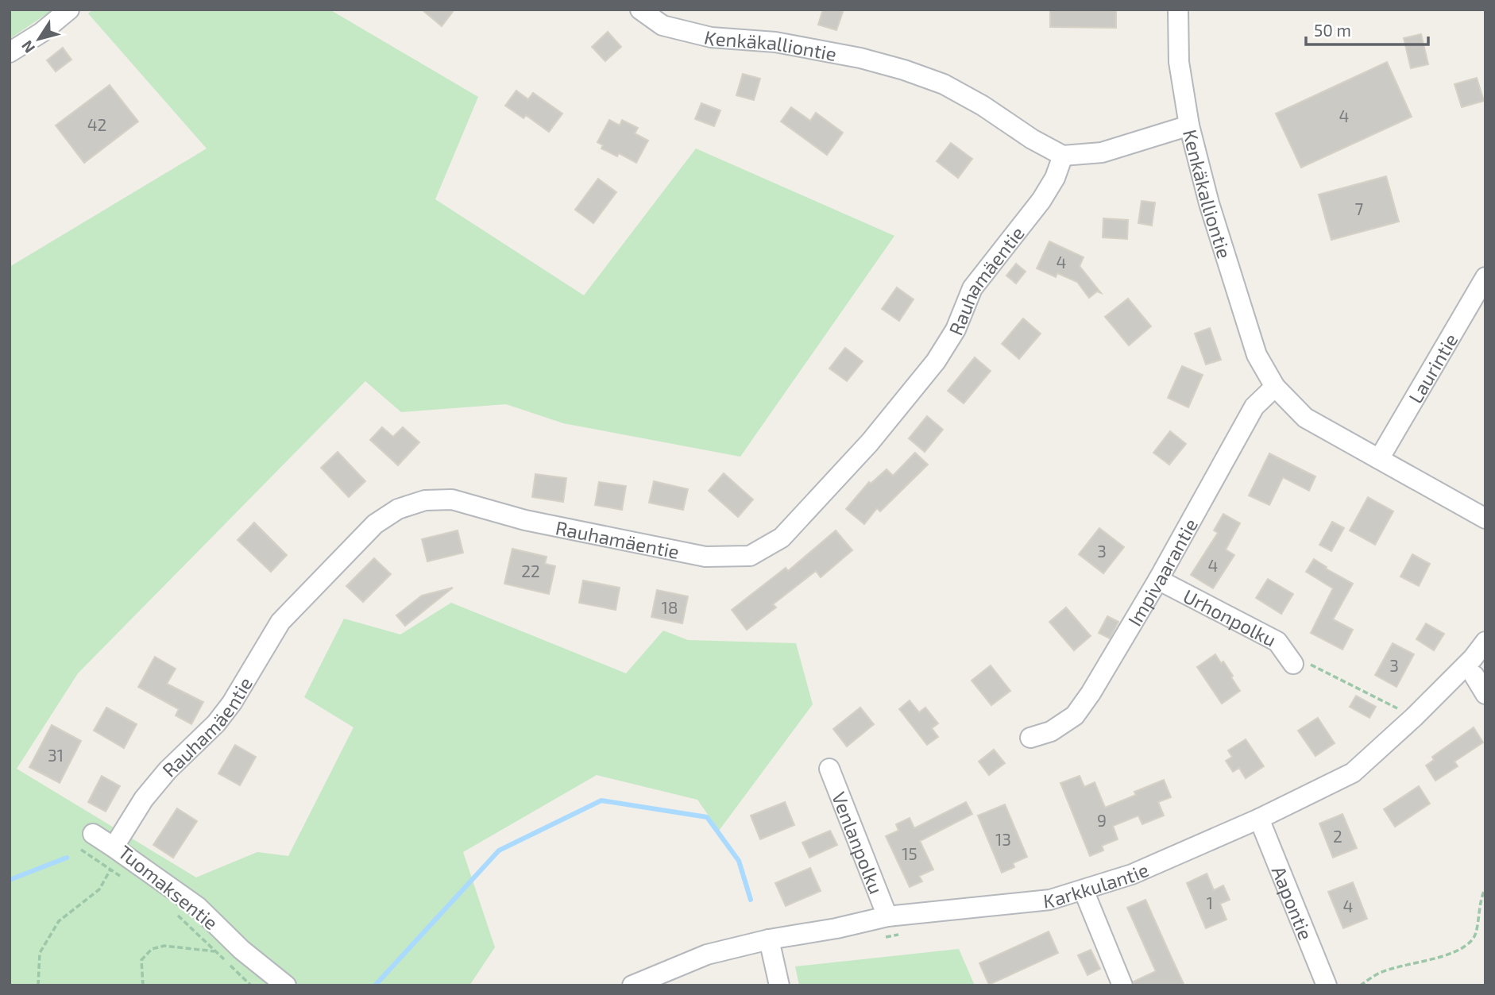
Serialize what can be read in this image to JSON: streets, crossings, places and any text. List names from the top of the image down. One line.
{"streets":{"street":["Kenkäkalliontie","Rauhamäentie","Laurintie","Impivaarantie","Urhonpolku","Venlanpolku","Karkkulantie","Tuomaksentie","Aapontie"]},"crossings":[["Kenkäkalliontie","Rauhamäentie"],["Kenkäkalliontie","Laurintie"],["Kenkäkalliontie","Impivaarantie"],["Rauhamäentie","Tuomaksentie"],["Impivaarantie","Urhonpolku"],["Venlanpolku","Karkkulantie"],["Karkkulantie","Aapontie"]],"house_numbers":["4","42","7","4","3","4","22","18","3","31","9","2","13","15","1","4"],"scale_bar":"50 m","north":"bottom left"}
